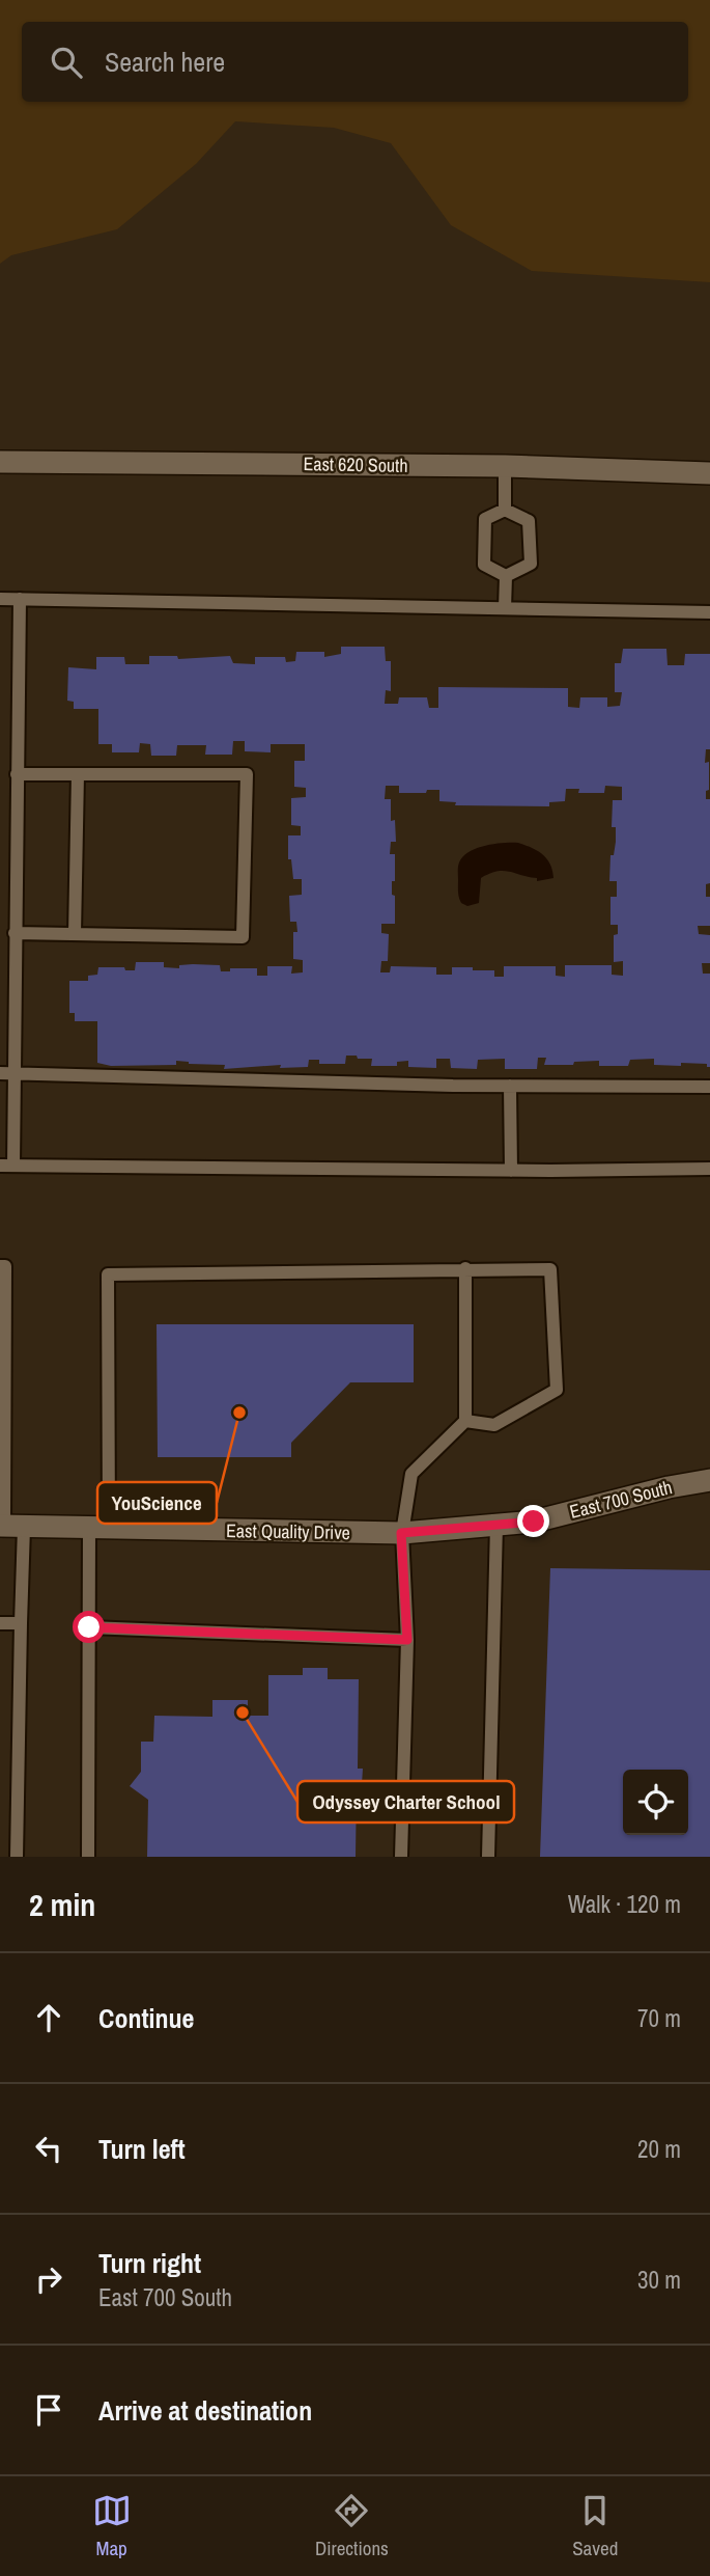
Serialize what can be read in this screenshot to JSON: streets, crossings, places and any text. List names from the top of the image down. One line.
{"streets":{"street":["East 620 South","East 700 South","East Quality Drive"]},"crossings":[["East 700 South","East Quality Drive"]],"places":["YouScience","Odyssey Charter School"],"page":{"search":"Search here","heading":["2 min","Walk · 120 m"],"list":[["Continue","70 m"],["Turn left","20 m"],["Turn right","East 700 South","30 m"],"Arrive at destination"],"nav":["Map","Directions","Saved"]}}
